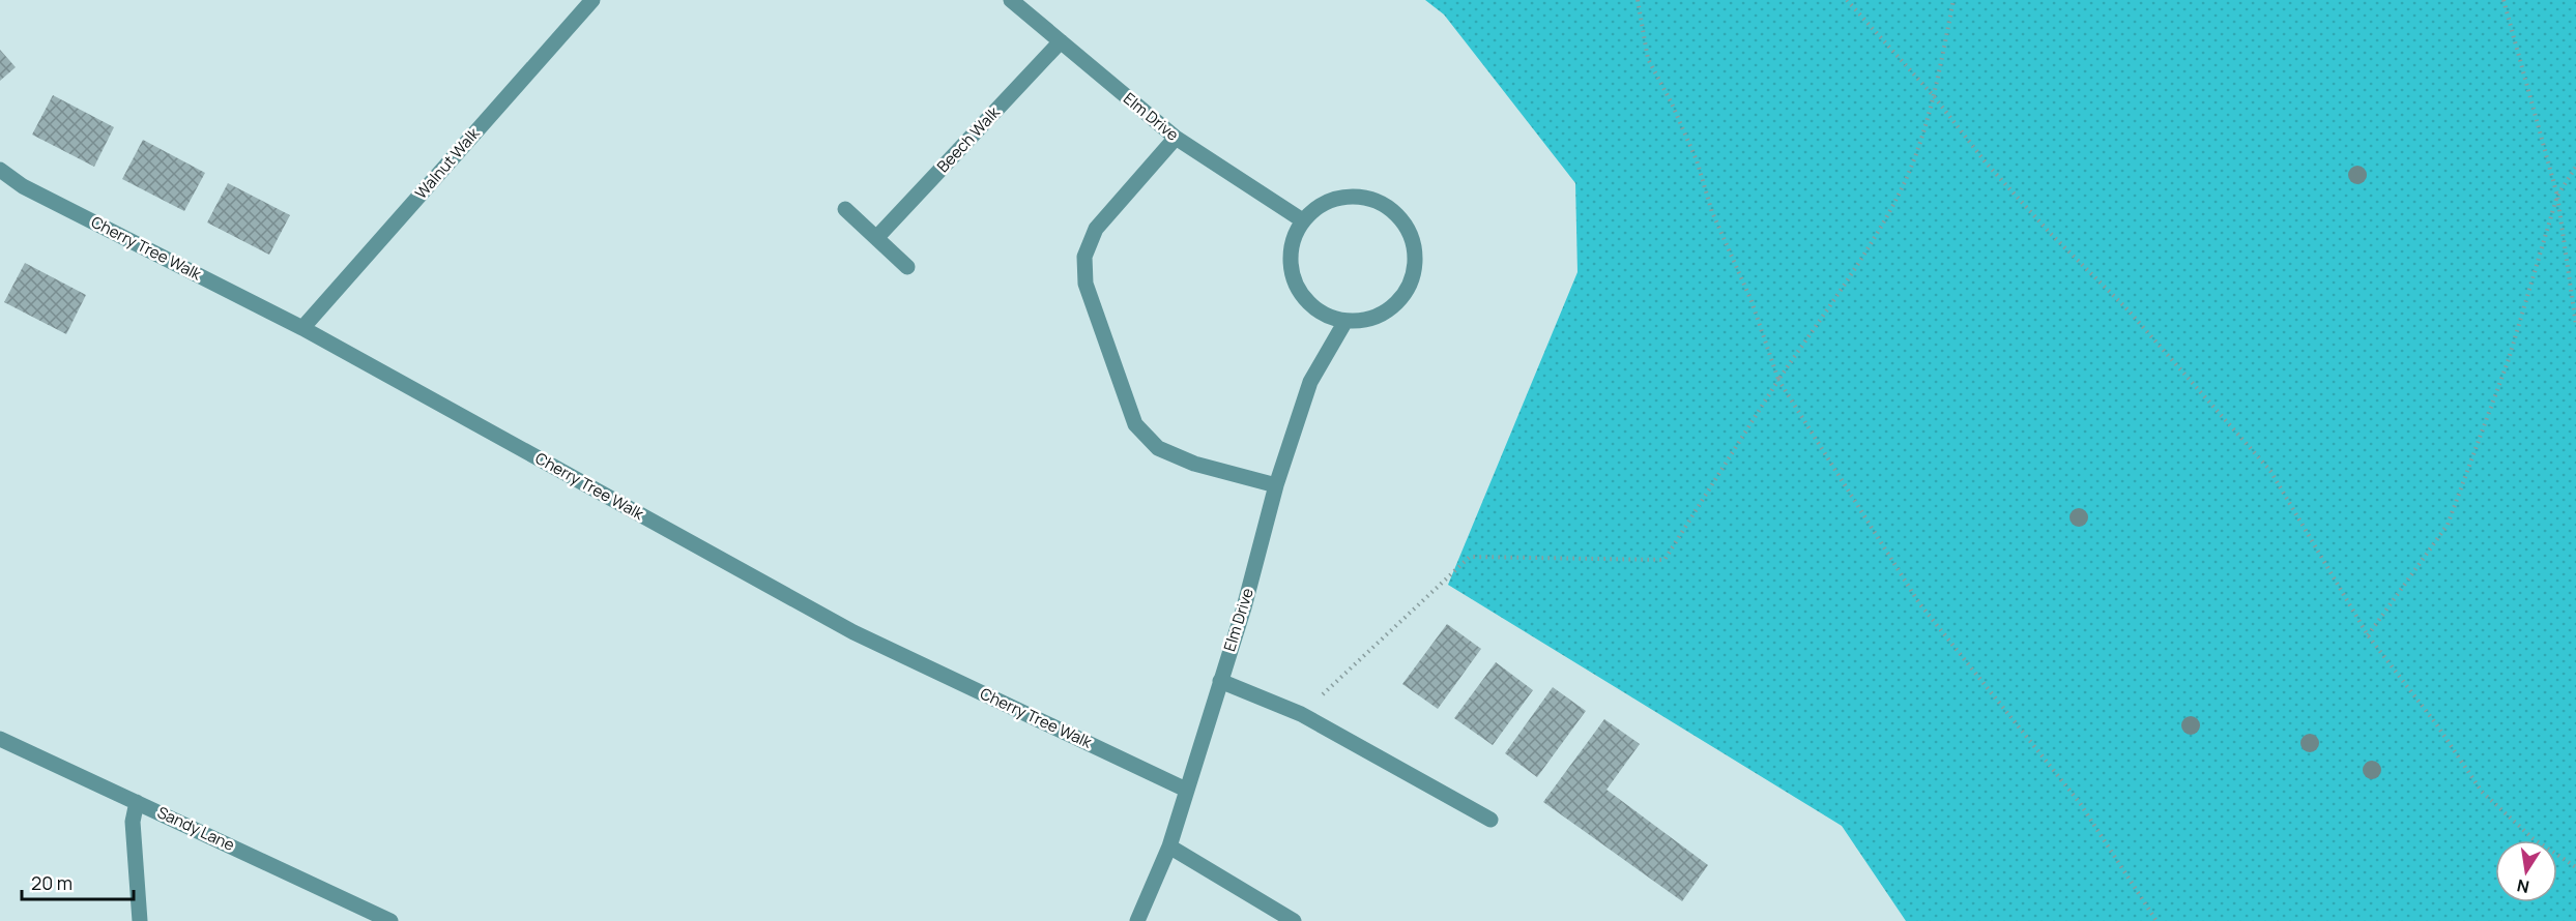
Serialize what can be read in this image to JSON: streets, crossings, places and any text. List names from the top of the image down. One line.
{"streets":{"street":["Elm Drive","Beech Walk","Walnut Walk","Cherry Tree Walk","Sandy Lane"]},"crossings":[["Elm Drive","Beech Walk"],["Elm Drive","Cherry Tree Walk"],["Walnut Walk","Cherry Tree Walk"]],"scale_bar":"20 m","north":"bottom"}
